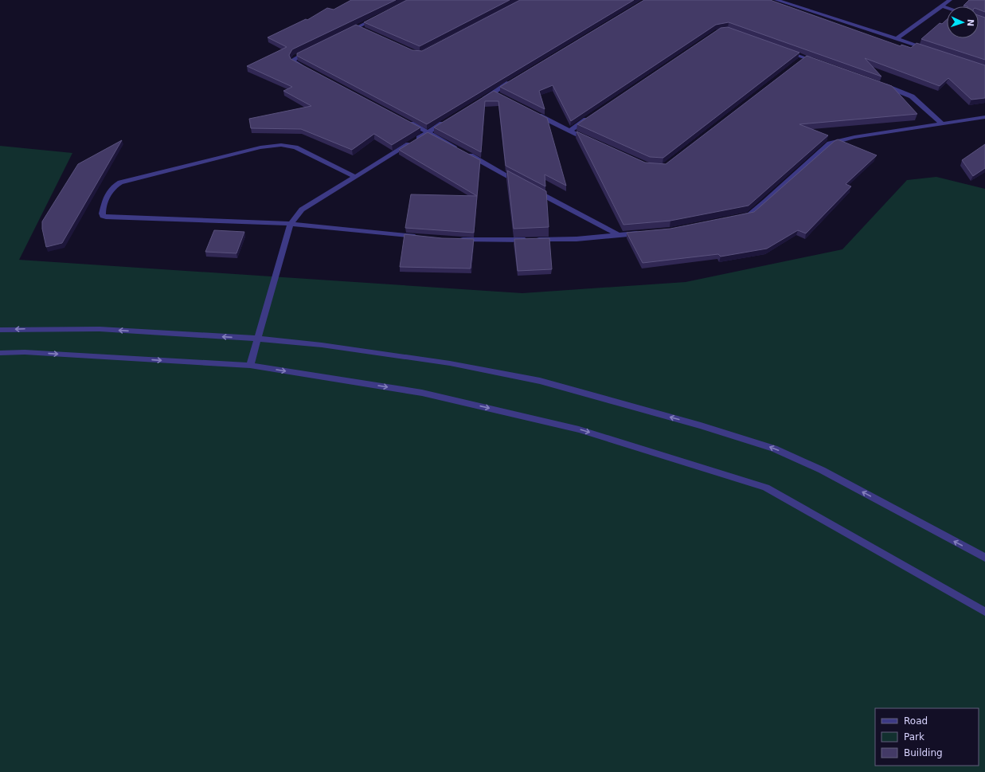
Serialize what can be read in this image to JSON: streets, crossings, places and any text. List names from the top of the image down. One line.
{"legend":["Road","Park","Building"],"north":"right"}
